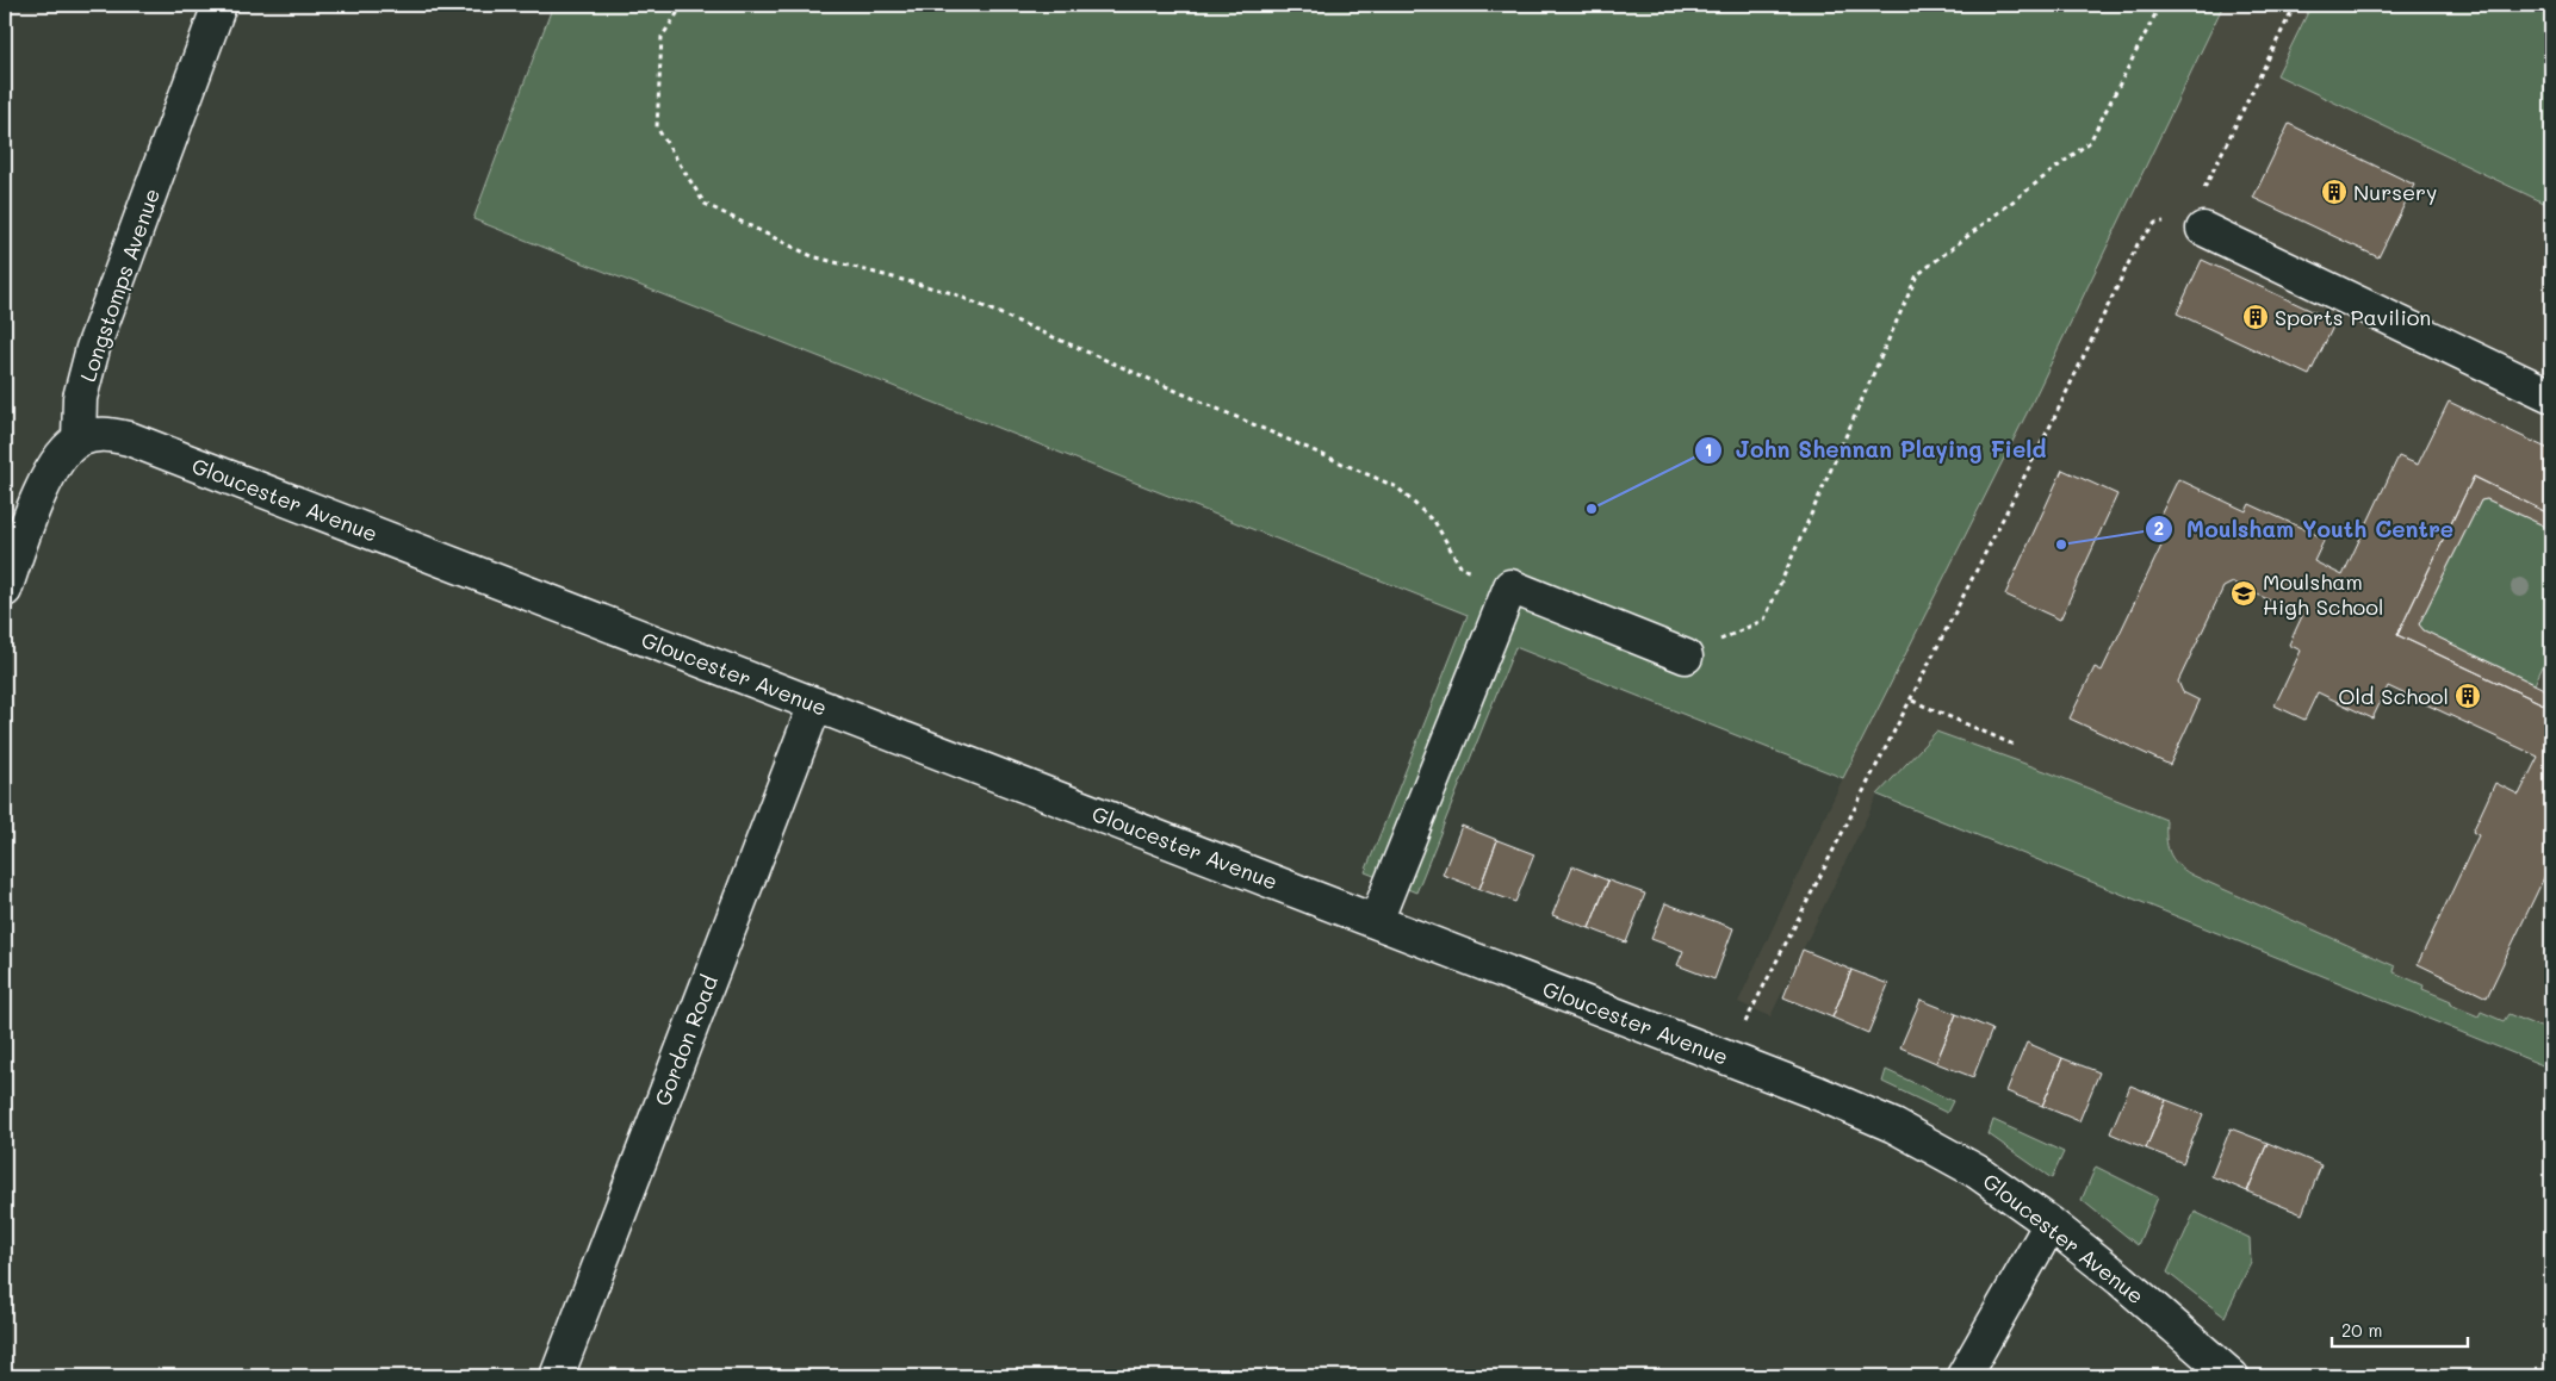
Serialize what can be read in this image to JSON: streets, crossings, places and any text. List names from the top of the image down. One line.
{"streets":{"street":["Longstomps Avenue","Gloucester Avenue","Gordon Road"]},"crossings":[["Longstomps Avenue","Gloucester Avenue"],["Gloucester Avenue","Gordon Road"]],"places":{"building":["Nursery","Sports Pavilion","Old School"],"other":["John Shennan Playing Field","Moulsham Youth Centre"],"school or university":["Moulsham High School"]},"scale_bar":"20 m"}
